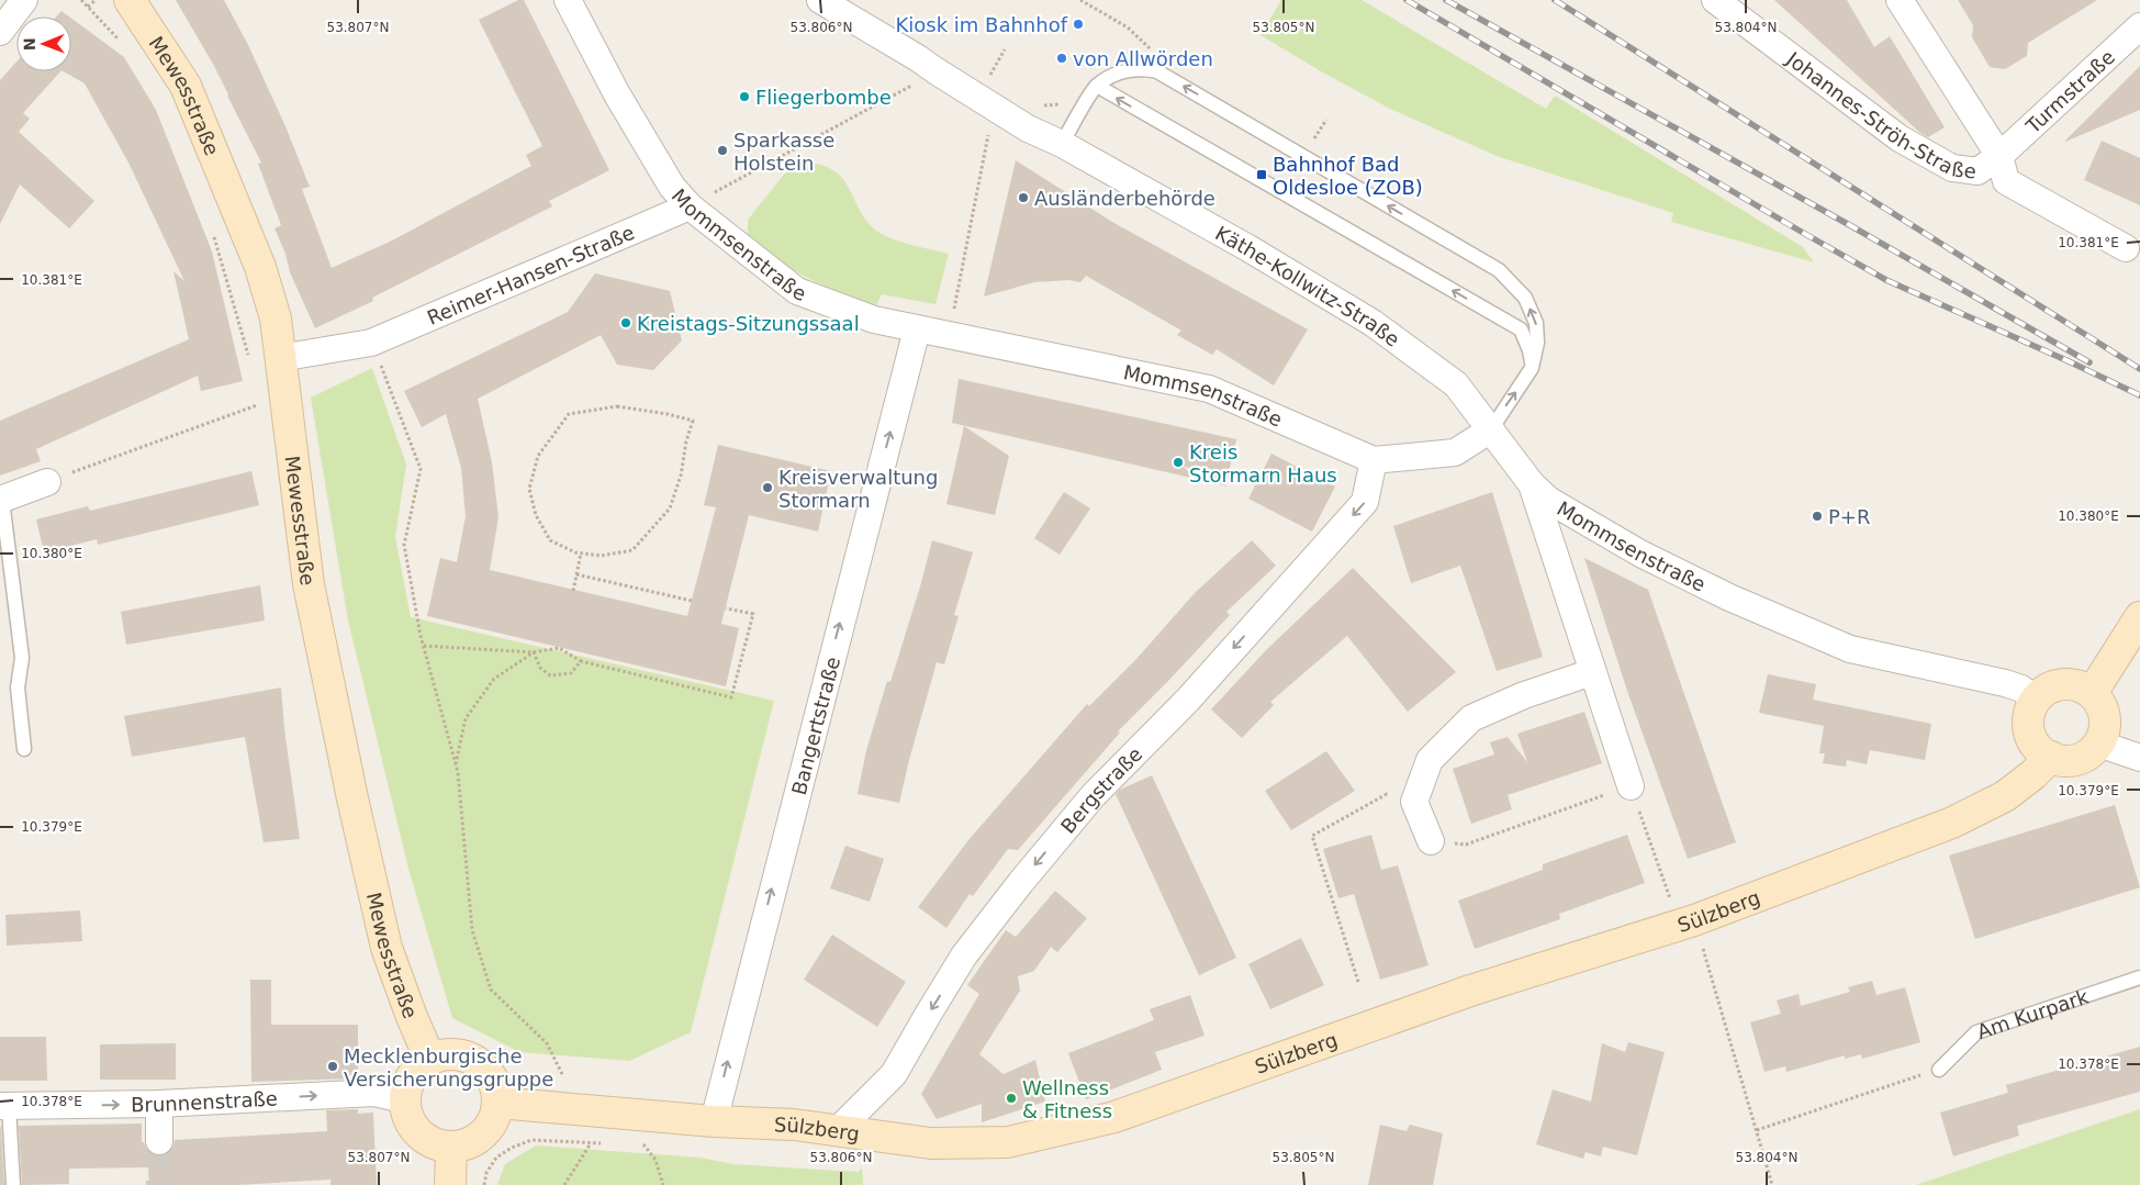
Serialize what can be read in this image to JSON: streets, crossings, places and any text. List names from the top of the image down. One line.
{"streets":{"street":["Turmstraße","Mewesstraße","Johannes-Ströh-Straße","Mommsenstraße","Reimer-Hansen-Straße","Käthe-Kollwitz-Straße","Bangertstraße","Bergstraße","Sülzberg","Brunnenstraße"],"lane":["Am Kurpark"]},"crossings":[["Turmstraße","Johannes-Ströh-Straße"],["Mewesstraße","Reimer-Hansen-Straße"],["Mewesstraße","Sülzberg"],["Mewesstraße","Brunnenstraße"],["Mommsenstraße","Reimer-Hansen-Straße"],["Mommsenstraße","Käthe-Kollwitz-Straße"],["Mommsenstraße","Bangertstraße"],["Mommsenstraße","Bergstraße"],["Mommsenstraße","Sülzberg"],["Bangertstraße","Sülzberg"],["Bergstraße","Sülzberg"],["Sülzberg","Brunnenstraße"]],"one_way":["Bangertstraße","Bergstraße","Brunnenstraße"],"places":{"other":["Kiosk im Bahnhof","von Allwörden","Fliegerbombe","Sparkasse Holstein","Ausländerbehörde","Kreistags-Sitzungssaal","Kreis Stormarn Haus","Kreisverwaltung Stormarn","P+R","Mecklenburgische Versicherungsgruppe","Wellness & Fitness"],"transit":["Bahnhof Bad Oldesloe (ZOB)"]},"north":"left","coordinates":["53.807°N","53.806°N","53.805°N","53.804°N","10.381°E","10.380°E","10.379°E","10.378°E"]}
